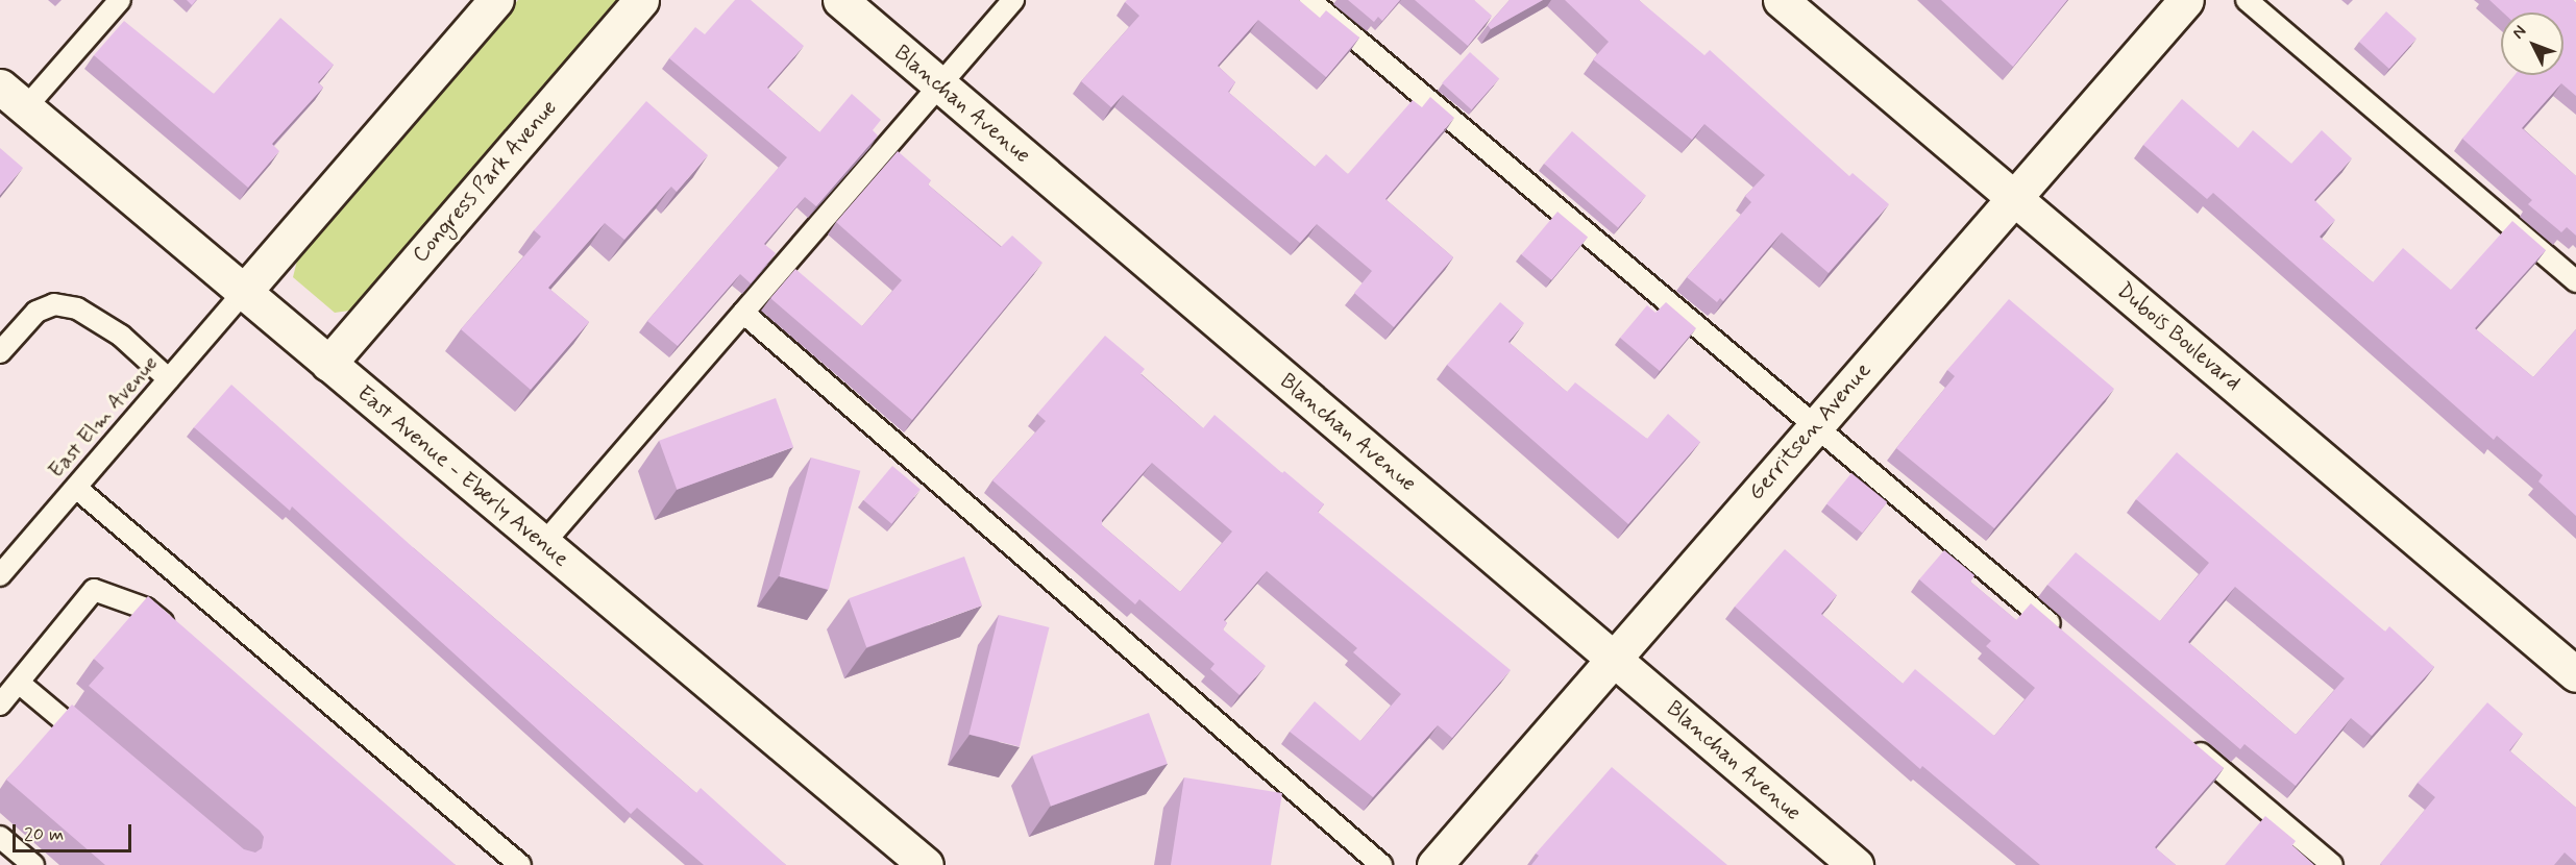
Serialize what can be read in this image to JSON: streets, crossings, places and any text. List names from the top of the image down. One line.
{"streets":{"street":["Blanchan Avenue","Congress Park Avenue","Dubois Boulevard","Gerritsen Avenue","East Avenue - Eberly Avenue"],"lane":["East Elm Avenue"]},"crossings":[["Blanchan Avenue","Gerritsen Avenue"],["Congress Park Avenue","East Avenue - Eberly Avenue"],["Dubois Boulevard","Gerritsen Avenue"],["East Elm Avenue","East Avenue - Eberly Avenue"]],"scale_bar":"20 m","north":"top left"}
